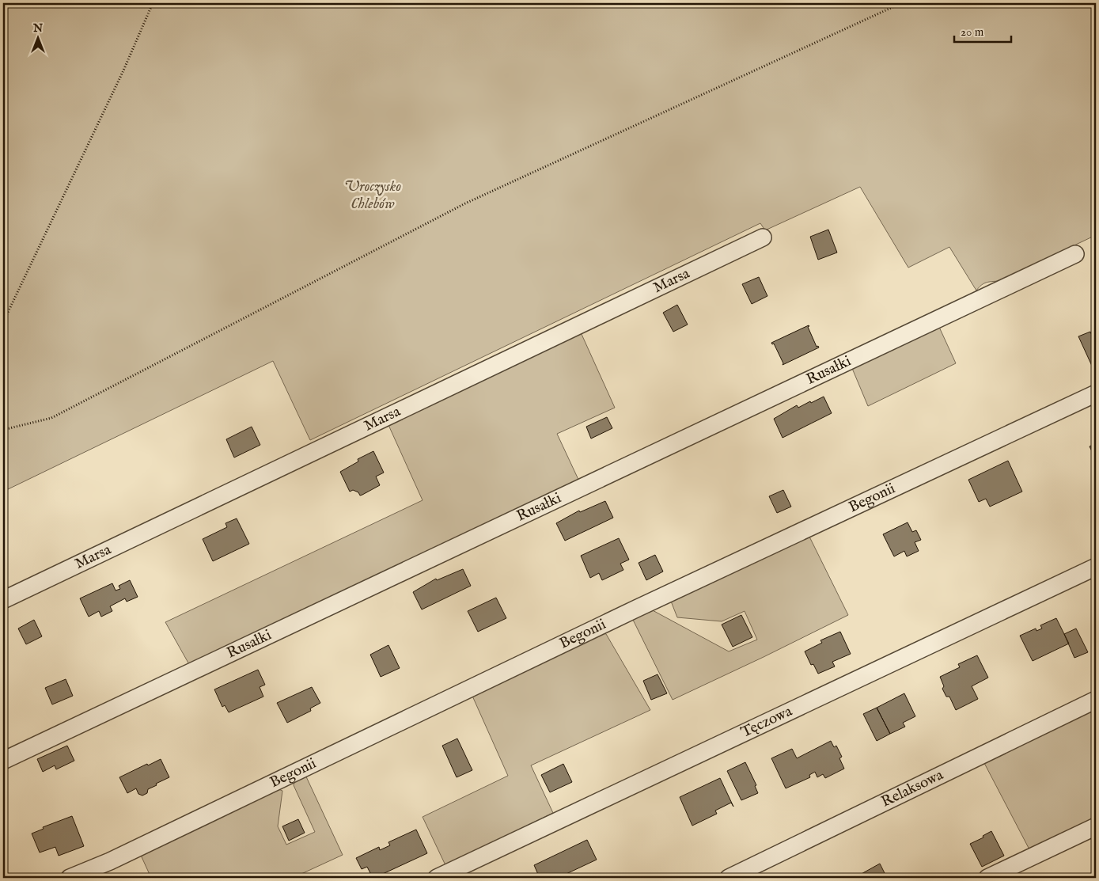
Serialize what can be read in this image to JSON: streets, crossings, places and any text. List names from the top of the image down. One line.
{"streets":{"street":["Marsa","Rusałki","Begonii","Tęczowa","Relaksowa"]},"parks":["Uroczysko Chlebów"],"scale_bar":"20 m","north":"top"}
